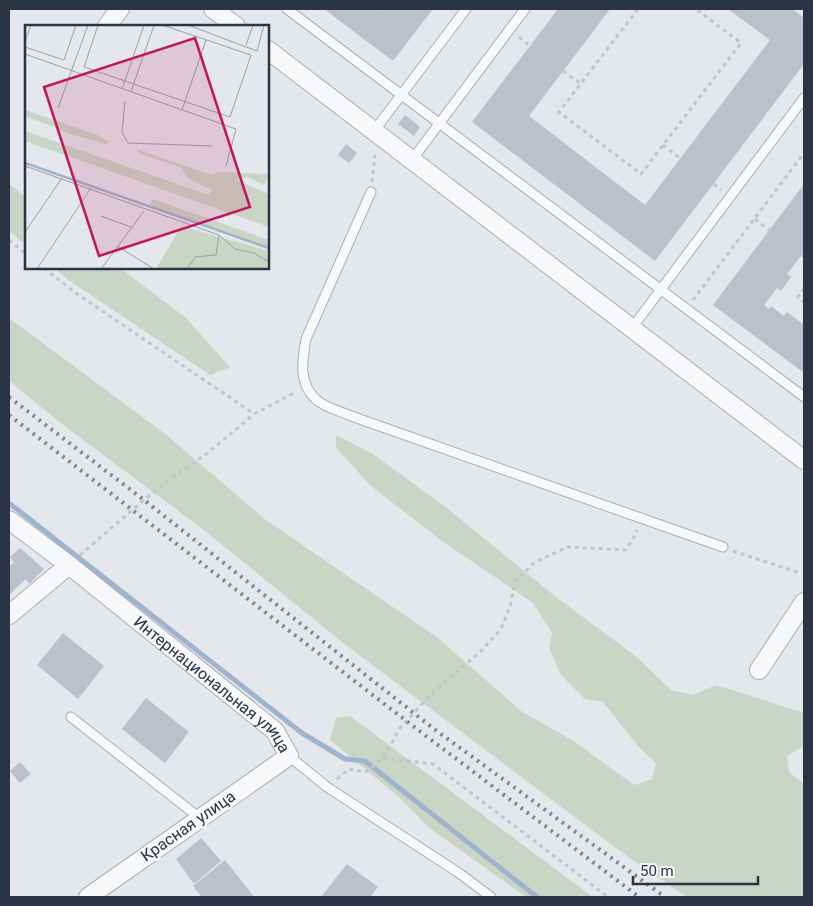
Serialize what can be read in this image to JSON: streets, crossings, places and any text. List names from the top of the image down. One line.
{"streets":{"street":["Интернациональная улица","Красная улица"]},"crossings":[["Интернациональная улица","Красная улица"]],"scale_bar":"50 m"}
